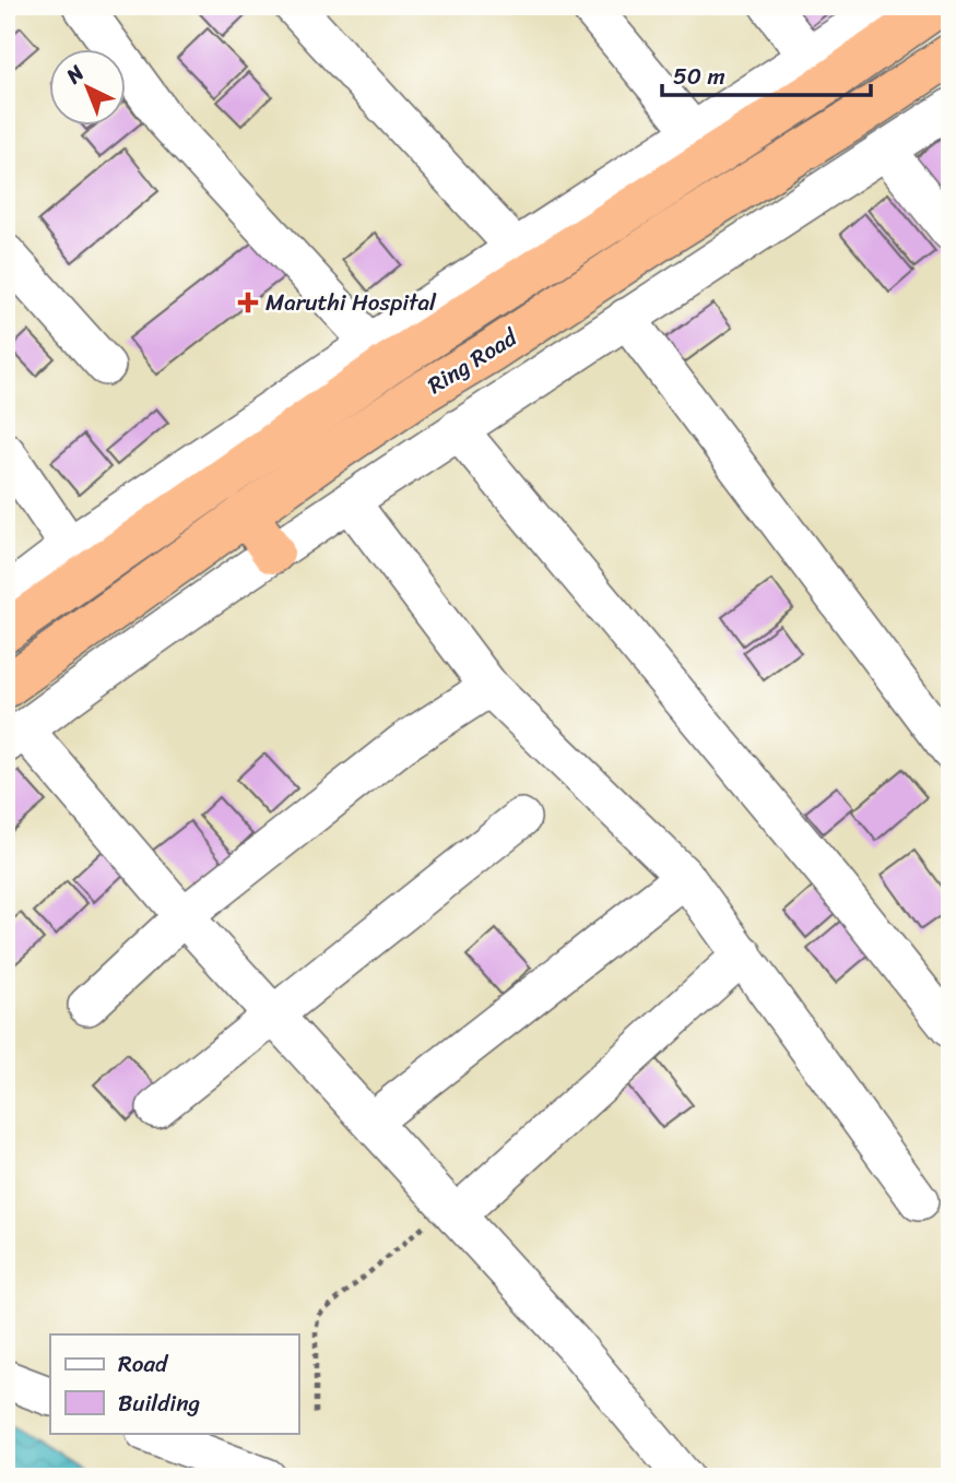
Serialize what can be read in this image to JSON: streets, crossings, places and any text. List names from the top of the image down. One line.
{"streets":{"highway":["Ring Road"]},"places":{"health":["Maruthi Hospital"]},"legend":["Road","Building"],"scale_bar":"50 m","north":"top left"}
